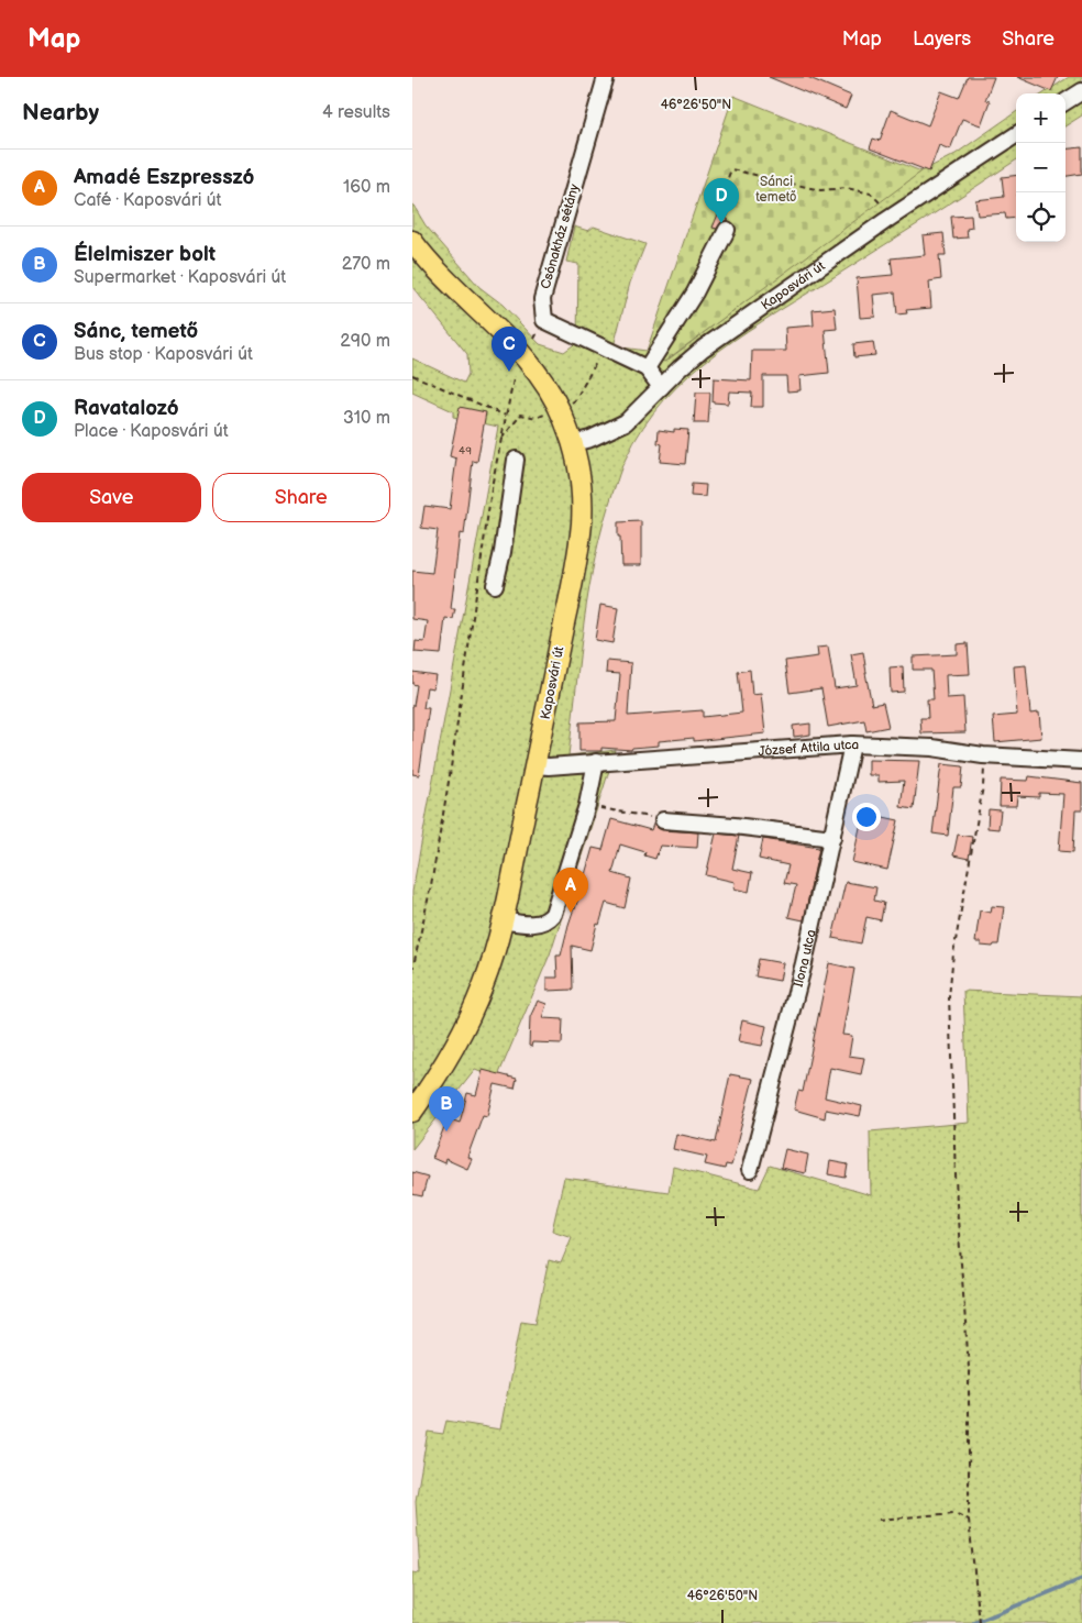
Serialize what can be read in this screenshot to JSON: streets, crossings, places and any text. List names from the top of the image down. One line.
{"streets":{"main road":["Kaposvári út"],"street":["Csónakház sétány","József Attila utca","Ilona utca"]},"crossings":[["Kaposvári út","József Attila utca"],["József Attila utca","Ilona utca"]],"parks":["Sánci temető"],"house_numbers":["49"],"page":{"header":"Map","nav":["Map","Layers","Share"],"heading":["Nearby","4 results"],"map_buttons":["+","−"],"list":[{"mark":"A","name":"Amadé Eszpresszó","note":"Café · Kaposvári út","value":"160 m"},{"mark":"B","name":"Élelmiszer bolt","note":"Supermarket · Kaposvári út","value":"270 m"},{"mark":"C","name":"Sánc, temető","note":"Bus stop · Kaposvári út","value":"290 m"},{"mark":"D","name":"Ravatalozó","note":"Place · Kaposvári út","value":"310 m"}],"pins":["D","C","A","B"],"buttons":["Save","Share"]},"coordinates":["46°26'50\"N"]}
